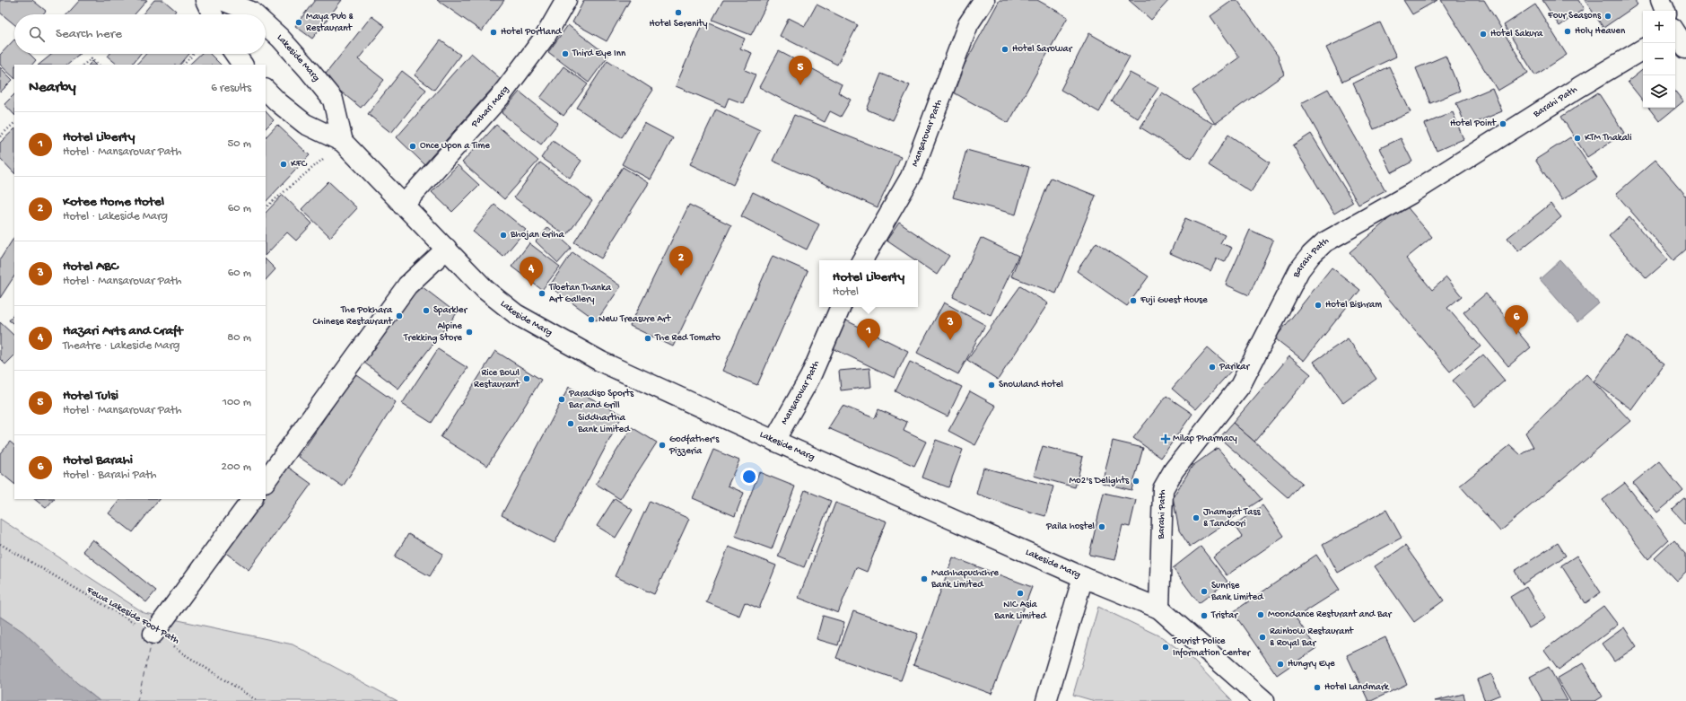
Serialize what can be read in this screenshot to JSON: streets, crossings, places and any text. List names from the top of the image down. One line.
{"streets":{"street":["Lakeside Marg","Barahi Path","Pahari Marg","Mansarovar Path"],"path":["Fewa Lakeside Foot Path"]},"crossings":[["Lakeside Marg","Barahi Path"],["Lakeside Marg","Pahari Marg"],["Lakeside Marg","Mansarovar Path"]],"places":{"other":["Hotel Serenity","Four Seasons","Maya Pub & Restaurant","Holy Heaven","Hotel Portland","Hotel Sakura","Hotel Sarowar","Third Eye Inn","Hotel Point","KTM Thakali","Once Upon a Time","KFC","Bhojan Griha","Tibetan Thanka Art Gallery","Fuji Guest House","Hotel Bishram","Sparkler","The Pokhara Chinese Restaurant","New Treasure Art","Alpine Trekking Store","The Red Tomato","Parikar","Rice Bowl Restaurant","Snowland Hotel","Paradiso Sports Bar and Grill","Siddhartha Bank Limited","Godfather's Pizzeria","Mo2's Delights","Jhamgat Tass & Tandoori","Paila hostel","Machhapuchchre Bank Limited","Sunrise Bank Limited","NIC Asia Bank Limited","Moondance Resturant and Bar","Tristar","Rainbow Restaurant & Royal Bar","Tourist Police Information Center","Hungry Eye","Hotel Landmark"],"health":["Milap Pharmacy"]},"page":{"map_buttons":["+","−"],"search":"Search here","pins":["5","2","4","6","3","1"],"heading":["Nearby","6 results"],"list":[{"mark":"1","name":"Hotel Liberty","note":"Hotel · Mansarovar Path","value":"50 m"},{"mark":"2","name":"Kotee Home Hotel","note":"Hotel · Lakeside Marg","value":"60 m"},{"mark":"3","name":"Hotel ABC","note":"Hotel · Mansarovar Path","value":"60 m"},{"mark":"4","name":"Hazari Arts and Craft","note":"Theatre · Lakeside Marg","value":"80 m"},{"mark":"5","name":"Hotel Tulsi","note":"Hotel · Mansarovar Path","value":"100 m"},{"mark":"6","name":"Hotel Barahi","note":"Hotel · Barahi Path","value":"200 m"}],"popup":["Hotel Liberty","Hotel"]}}
